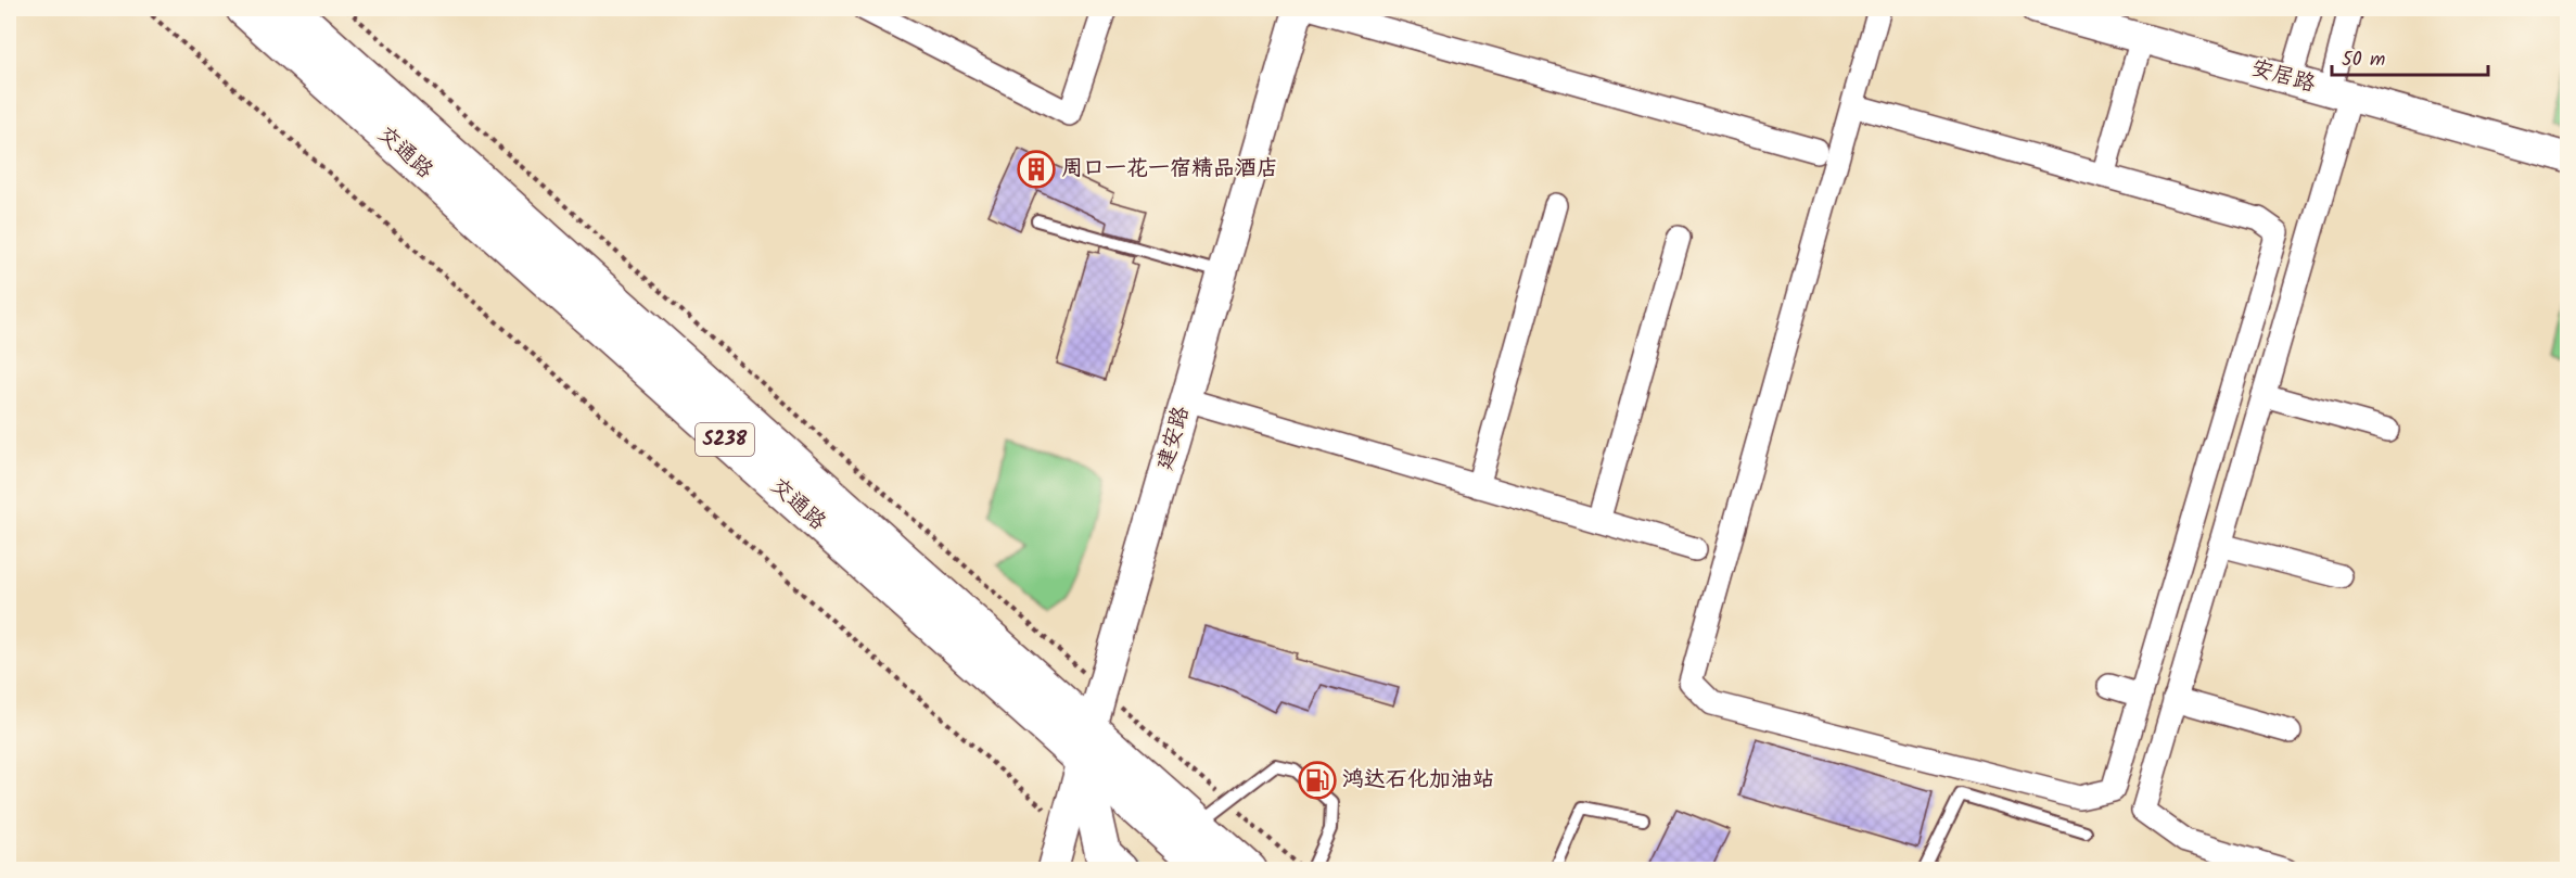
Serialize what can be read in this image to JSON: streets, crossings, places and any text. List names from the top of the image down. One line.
{"streets":{"main road":["交通路","S238"],"street":["安居路","建安路"]},"crossings":[["交通路","建安路"]],"places":{"building":["周口一花一宿精品酒店"],"fuel station":["鸿达石化加油站"]},"scale_bar":"50 m"}
